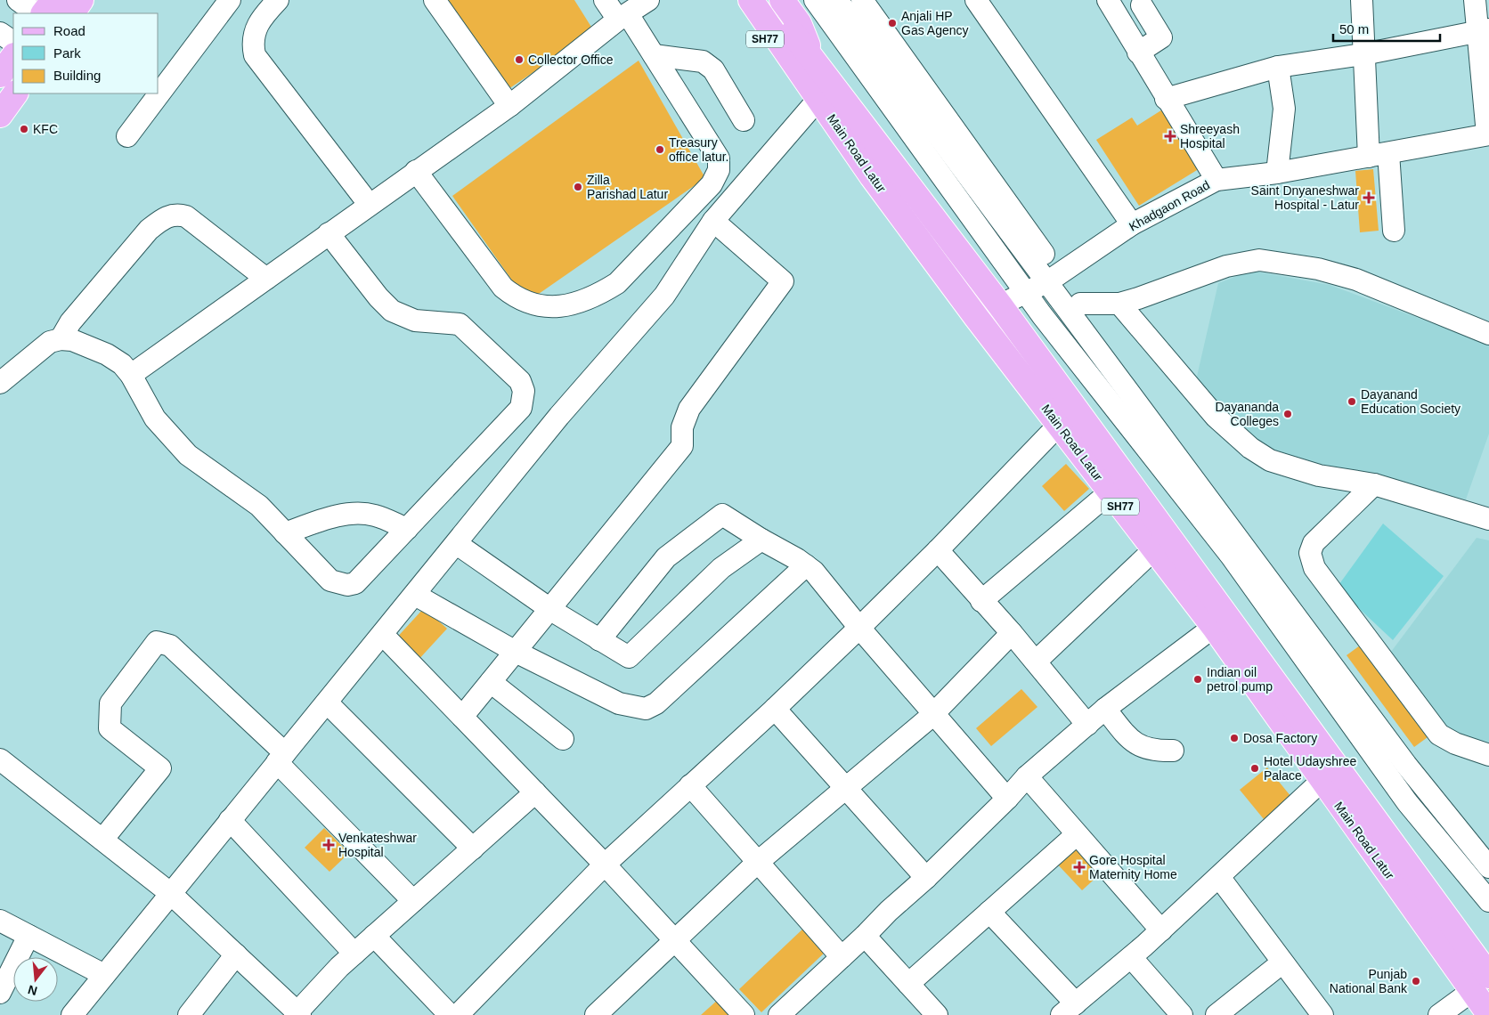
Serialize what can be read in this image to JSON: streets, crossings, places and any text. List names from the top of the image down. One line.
{"streets":{"main road":["SH77","Main Road Latur"],"street":["Khadgaon Road"]},"crossings":[["SH77","Main Road Latur"],["Main Road Latur","Khadgaon Road"]],"places":{"other":["Anjali HP Gas Agency","Collector Office","KFC","Treasury office latur.","Zilla Parishad Latur","Dayanand Education Society","Dayananda Colleges","Indian oil petrol pump","Dosa Factory","Hotel Udayshree Palace","Punjab National Bank"],"health":["Shreeyash Hospital","Saint Dnyaneshwar Hospital - Latur","Venkateshwar Hospital","Gore Hospital Maternity Home"]},"legend":["Road","Park","Building"],"scale_bar":"50 m","north":"bottom"}
